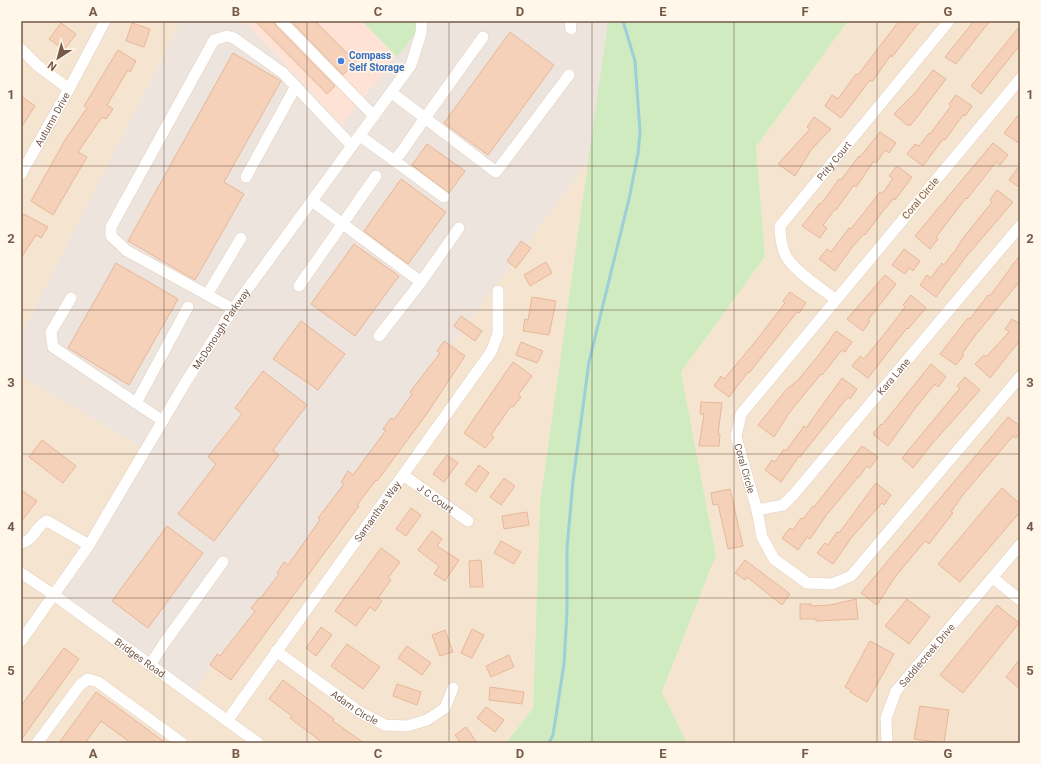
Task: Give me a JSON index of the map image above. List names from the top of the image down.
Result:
{
  "streets": {
    "street": [
      "Autumn Drive",
      "Prity Court",
      "Coral Circle",
      "McDonough Parkway",
      "Kara Lane",
      "J C Court",
      "Samanthas Way",
      "Saddlecreek Drive",
      "Bridges Road",
      "Adam Circle"
    ]
  },
  "crossings": [
    ["Prity Court", "Coral Circle"],
    ["Coral Circle", "Kara Lane"],
    ["McDonough Parkway", "Bridges Road"],
    ["J C Court", "Samanthas Way"],
    ["Samanthas Way", "Bridges Road"],
    ["Samanthas Way", "Adam Circle"]
  ],
  "places": ["Compass Self Storage"],
  "north": "bottom left",
  "grid": {
    "columns": [
      "A",
      "B",
      "C",
      "D",
      "E",
      "F",
      "G"
    ],
    "rows": [
      "1",
      "2",
      "3",
      "4",
      "5"
    ]
  }
}
